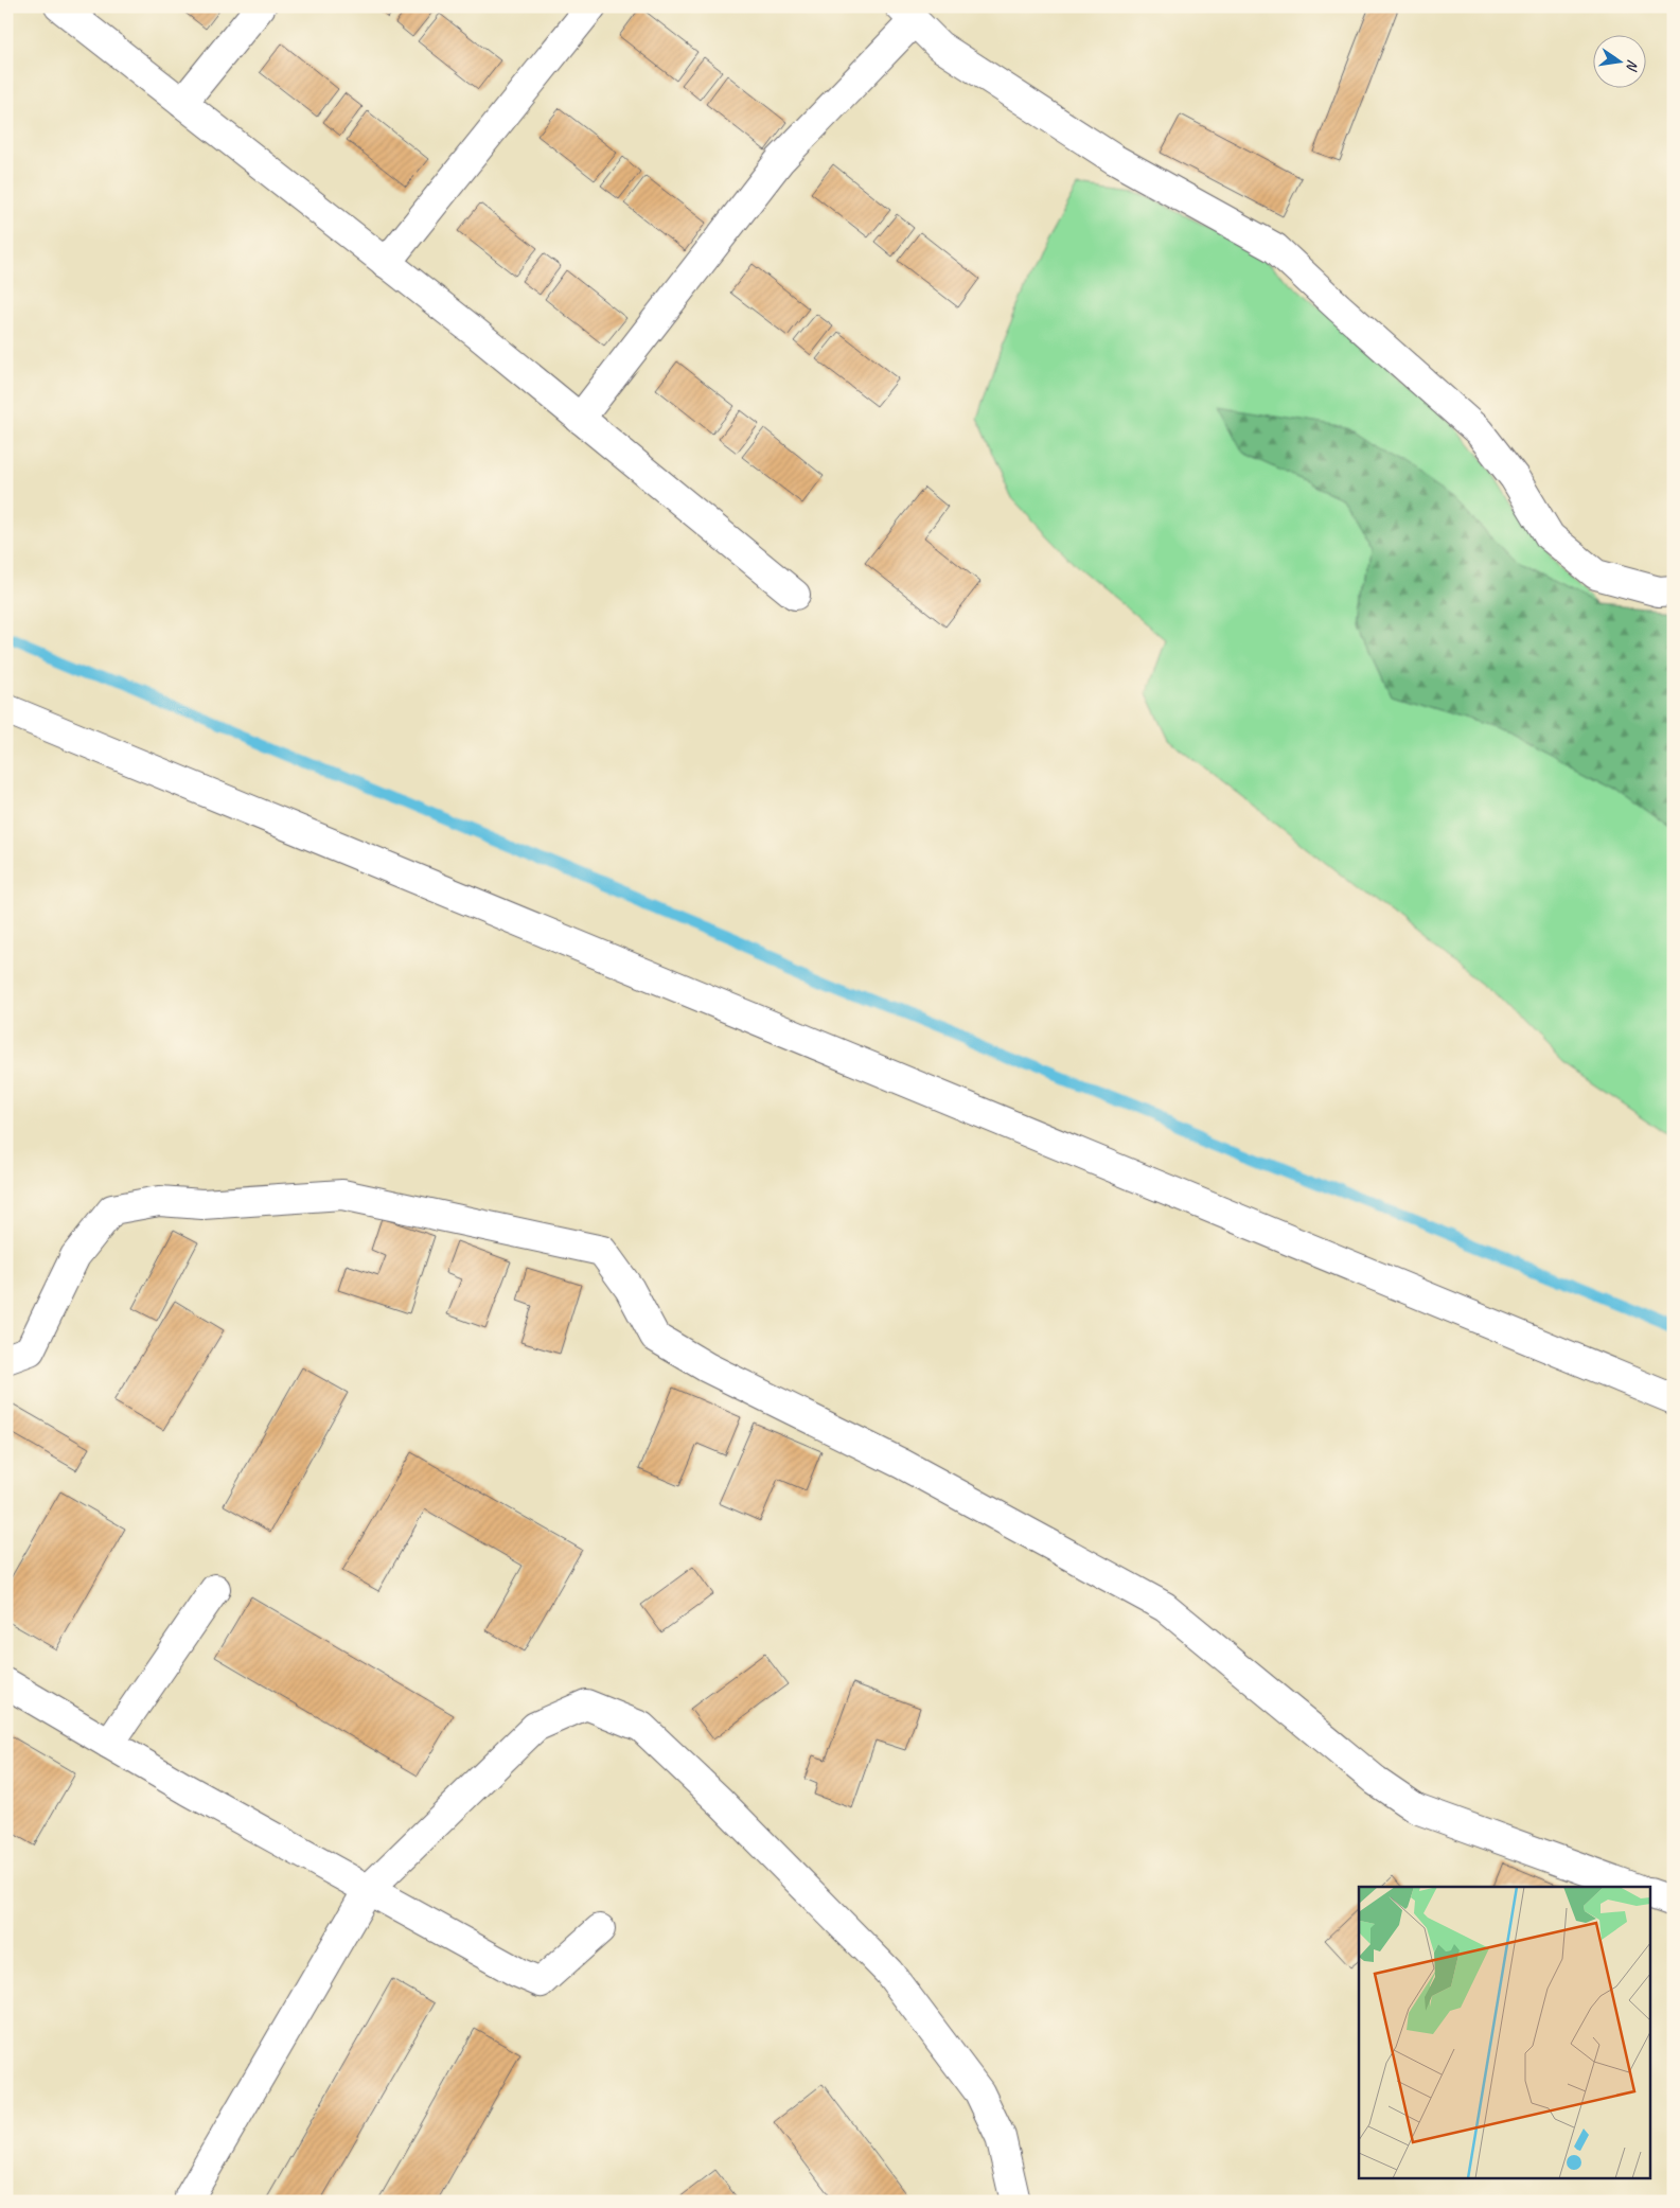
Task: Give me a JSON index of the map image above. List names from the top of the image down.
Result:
{
  "north": "right"
}
